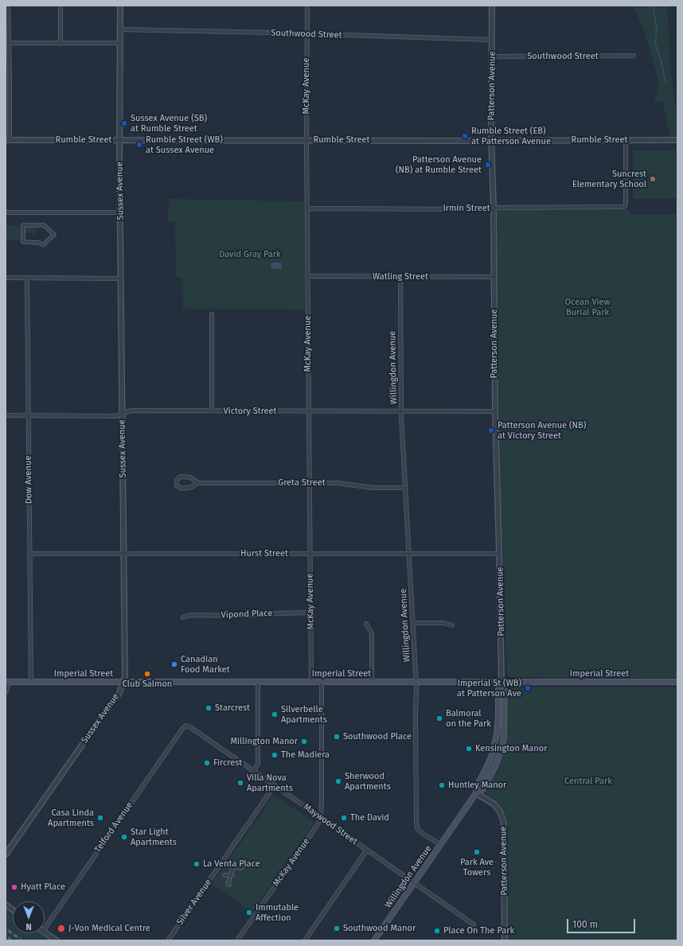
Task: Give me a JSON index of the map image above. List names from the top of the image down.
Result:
{
  "streets": {
    "main road": ["Willingdon Avenue", "Imperial Street"],
    "street": [
      "Southwood Street",
      "McKay Avenue",
      "Patterson Avenue",
      "Rumble Street",
      "Sussex Avenue",
      "Irmin Street",
      "Watling Street",
      "Victory Street",
      "Dow Avenue",
      "Greta Street",
      "Hurst Street",
      "Vipond Place",
      "Maywood Street",
      "Telford Avenue",
      "Silver Avenue"
    ]
  },
  "crossings": [
    ["Southwood Street", "McKay Avenue"],
    ["Southwood Street", "Patterson Avenue"],
    ["Southwood Street", "Sussex Avenue"],
    ["McKay Avenue", "Rumble Street"],
    ["McKay Avenue", "Irmin Street"],
    ["McKay Avenue", "Watling Street"],
    ["McKay Avenue", "Victory Street"],
    ["McKay Avenue", "Greta Street"],
    ["McKay Avenue", "Hurst Street"],
    ["McKay Avenue", "Vipond Place"],
    ["McKay Avenue", "Imperial Street"],
    ["McKay Avenue", "Maywood Street"],
    ["Patterson Avenue", "Rumble Street"],
    ["Patterson Avenue", "Irmin Street"],
    ["Patterson Avenue", "Watling Street"],
    ["Patterson Avenue", "Victory Street"],
    ["Patterson Avenue", "Hurst Street"],
    ["Patterson Avenue", "Imperial Street"],
    ["Rumble Street", "Sussex Avenue"],
    ["Rumble Street", "Irmin Street"],
    ["Sussex Avenue", "Victory Street"],
    ["Sussex Avenue", "Hurst Street"],
    ["Sussex Avenue", "Imperial Street"],
    ["Watling Street", "Willingdon Avenue"],
    ["Willingdon Avenue", "Victory Street"],
    ["Willingdon Avenue", "Greta Street"],
    ["Willingdon Avenue", "Hurst Street"],
    ["Willingdon Avenue", "Imperial Street"],
    ["Willingdon Avenue", "Maywood Street"],
    ["Victory Street", "Dow Avenue"],
    ["Dow Avenue", "Hurst Street"],
    ["Dow Avenue", "Imperial Street"],
    ["Maywood Street", "Telford Avenue"],
    ["Maywood Street", "Silver Avenue"]
  ],
  "parks": ["David Gray Park", "Ocean View Burial Park", "Central Park"],
  "places": [
    "Sussex Avenue (SB) at Rumble Street",
    "Rumble Street (EB) at Patterson Avenue",
    "Rumble Street (WB) at Sussex Avenue",
    "Patterson Avenue (NB) at Rumble Street",
    "Suncrest Elementary School",
    "Patterson Avenue (NB) at Victory Street",
    "Canadian Food Market",
    "Club Salmon",
    "Imperial St (WB) at Patterson Ave",
    "Starcrest",
    "Silverbelle Apartments",
    "Balmoral on the Park",
    "Southwood Place",
    "Millington Manor",
    "Kensington Manor",
    "The Madiera",
    "Fircrest",
    "Sherwood Apartments",
    "Villa Nova Apartments",
    "Huntley Manor",
    "Casa Linda Apartments",
    "The David",
    "Star Light Apartments",
    "Park Ave Towers",
    "La Venta Place",
    "Hyatt Place",
    "Immutable Affection",
    "J-Von Medical Centre",
    "Southwood Manor",
    "Place On The Park"
  ],
  "scale_bar": "100 m",
  "north": "bottom"
}
